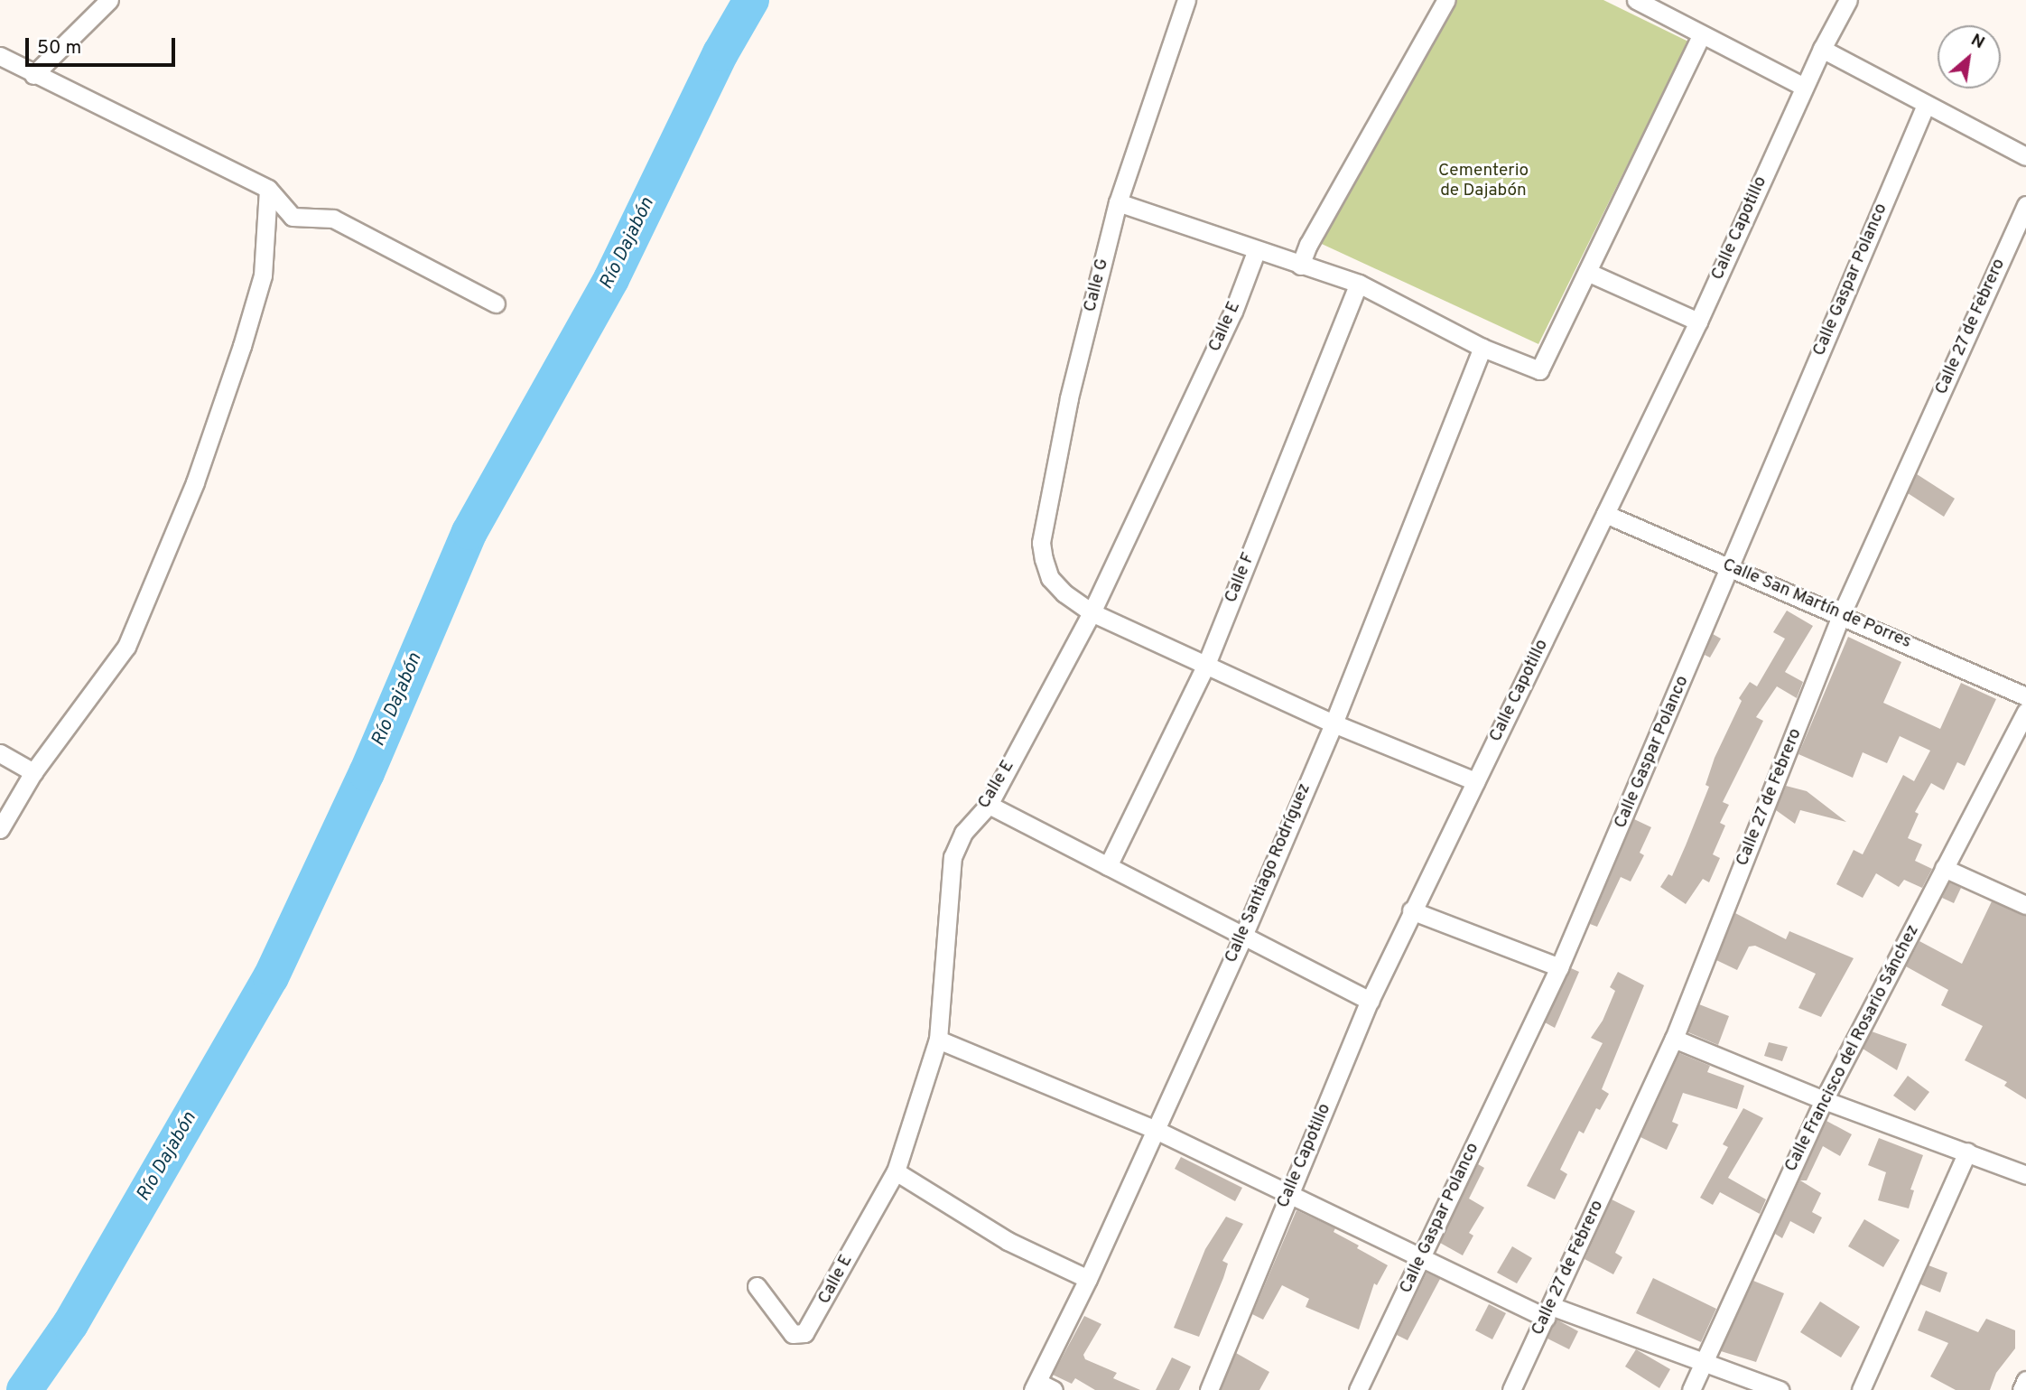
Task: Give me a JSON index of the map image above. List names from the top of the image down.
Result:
{
  "streets": {
    "street": [
      "Calle Capotillo",
      "Calle Gaspar Polanco",
      "Calle G",
      "Calle E",
      "Calle 27 de Febrero",
      "Calle F",
      "Calle San Martín de Porres",
      "Calle Santiago Rodríguez",
      "Calle Francisco del Rosario Sánchez"
    ]
  },
  "crossings": [
    ["Calle Capotillo", "Calle San Martín de Porres"],
    ["Calle Gaspar Polanco", "Calle San Martín de Porres"],
    ["Calle G", "Calle E"],
    ["Calle 27 de Febrero", "Calle San Martín de Porres"]
  ],
  "water": ["Río Dajabón"],
  "parks": ["Cementerio de Dajabón"],
  "scale_bar": "50 m",
  "north": "top right"
}
